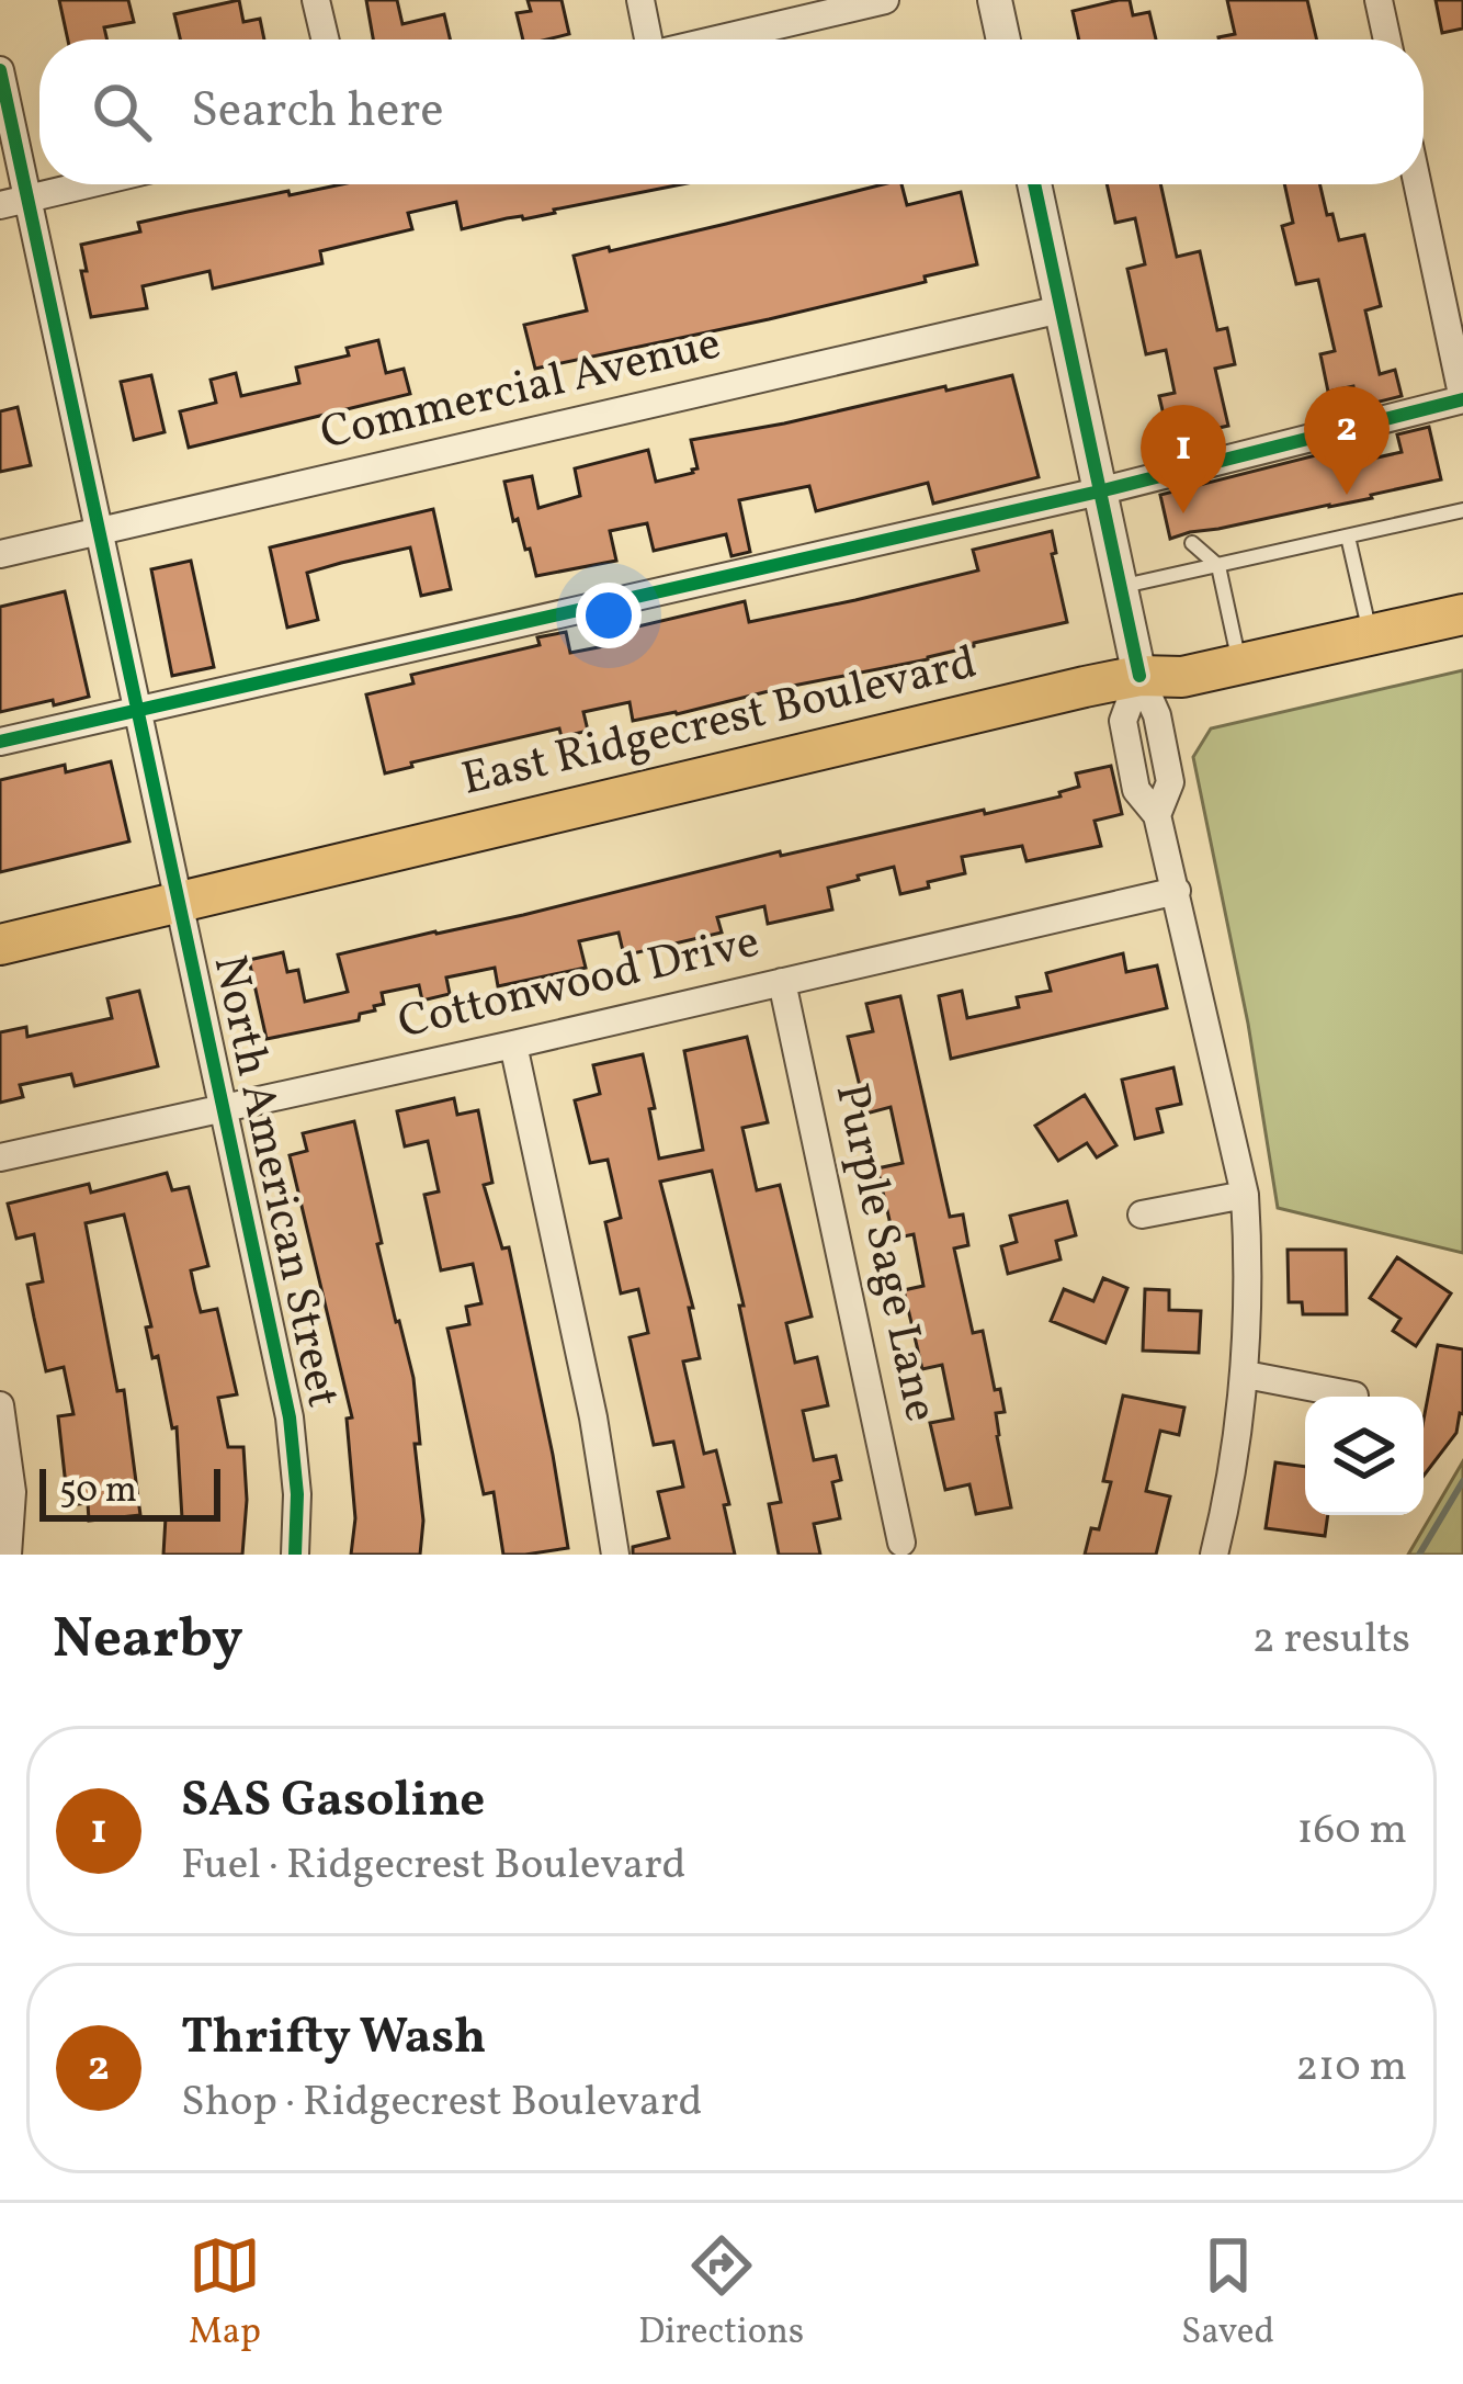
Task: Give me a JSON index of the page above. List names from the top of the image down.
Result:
{
  "streets": {
    "main road": ["East Ridgecrest Boulevard"],
    "street": [
      "Commercial Avenue",
      "Cottonwood Drive",
      "North American Street",
      "Purple Sage Lane"
    ]
  },
  "crossings": [
    ["Commercial Avenue", "North American Street"],
    ["East Ridgecrest Boulevard", "North American Street"],
    ["Cottonwood Drive", "North American Street"],
    ["Cottonwood Drive", "Purple Sage Lane"]
  ],
  "scale_bar": "50 m",
  "page": {
    "search": "Search here",
    "pins": ["2", "1"],
    "scale": "50 m",
    "heading": ["Nearby", "2 results"],
    "list": [
      {
        "mark": "1",
        "name": "SAS Gasoline",
        "note": "Fuel · Ridgecrest Boulevard",
        "value": "160 m"
      },
      {
        "mark": "2",
        "name": "Thrifty Wash",
        "note": "Shop · Ridgecrest Boulevard",
        "value": "210 m"
      }
    ],
    "nav": ["Map", "Directions", "Saved"]
  }
}
